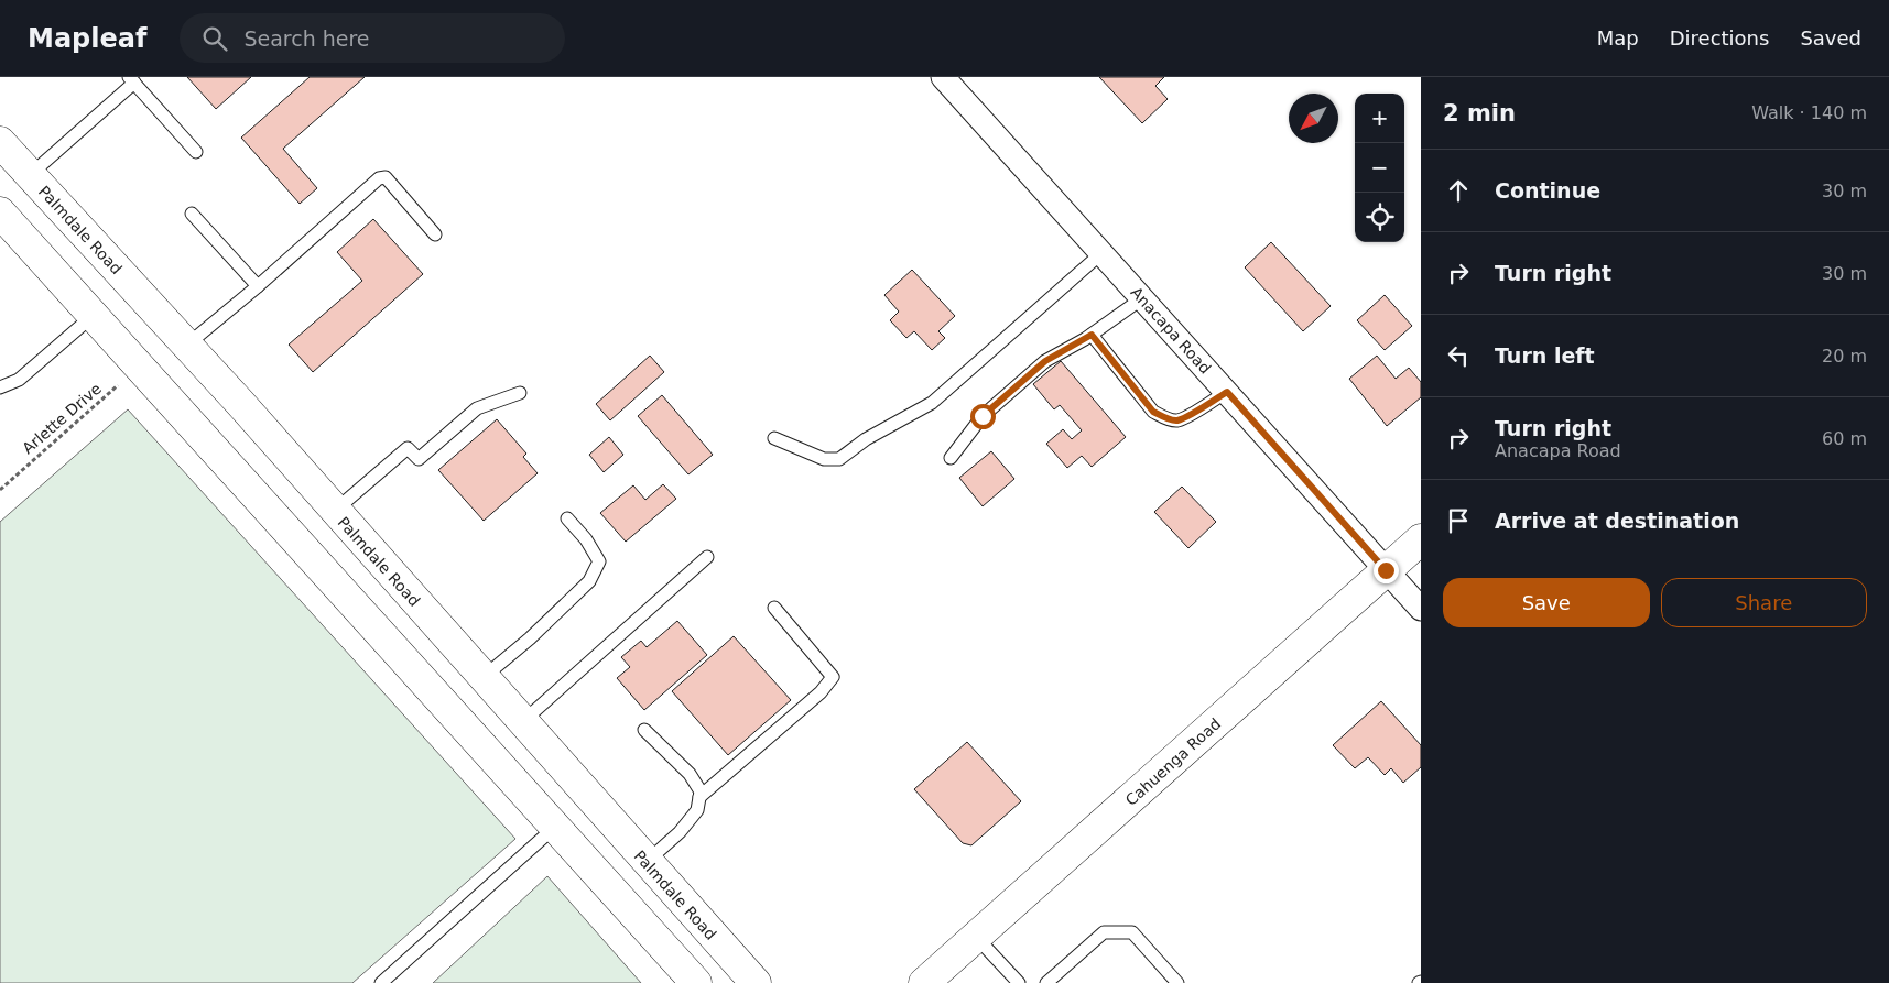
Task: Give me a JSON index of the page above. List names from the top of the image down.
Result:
{
  "streets": {
    "main road": ["Palmdale Road", "Cahuenga Road"],
    "street": ["Anacapa Road"],
    "path": ["Arlette Drive"]
  },
  "crossings": [
    ["Anacapa Road", "Cahuenga Road"]
  ],
  "north": "bottom left",
  "page": {
    "header": "Mapleaf",
    "search": "Search here",
    "nav": ["Map", "Directions", "Saved"],
    "heading": ["2 min", "Walk · 140 m"],
    "map_buttons": ["+", "−"],
    "list": [
      ["Continue", "30 m"],
      ["Turn right", "30 m"],
      ["Turn left", "20 m"],
      ["Turn right", "Anacapa Road", "60 m"],
      "Arrive at destination"
    ],
    "buttons": ["Save", "Share"]
  }
}
